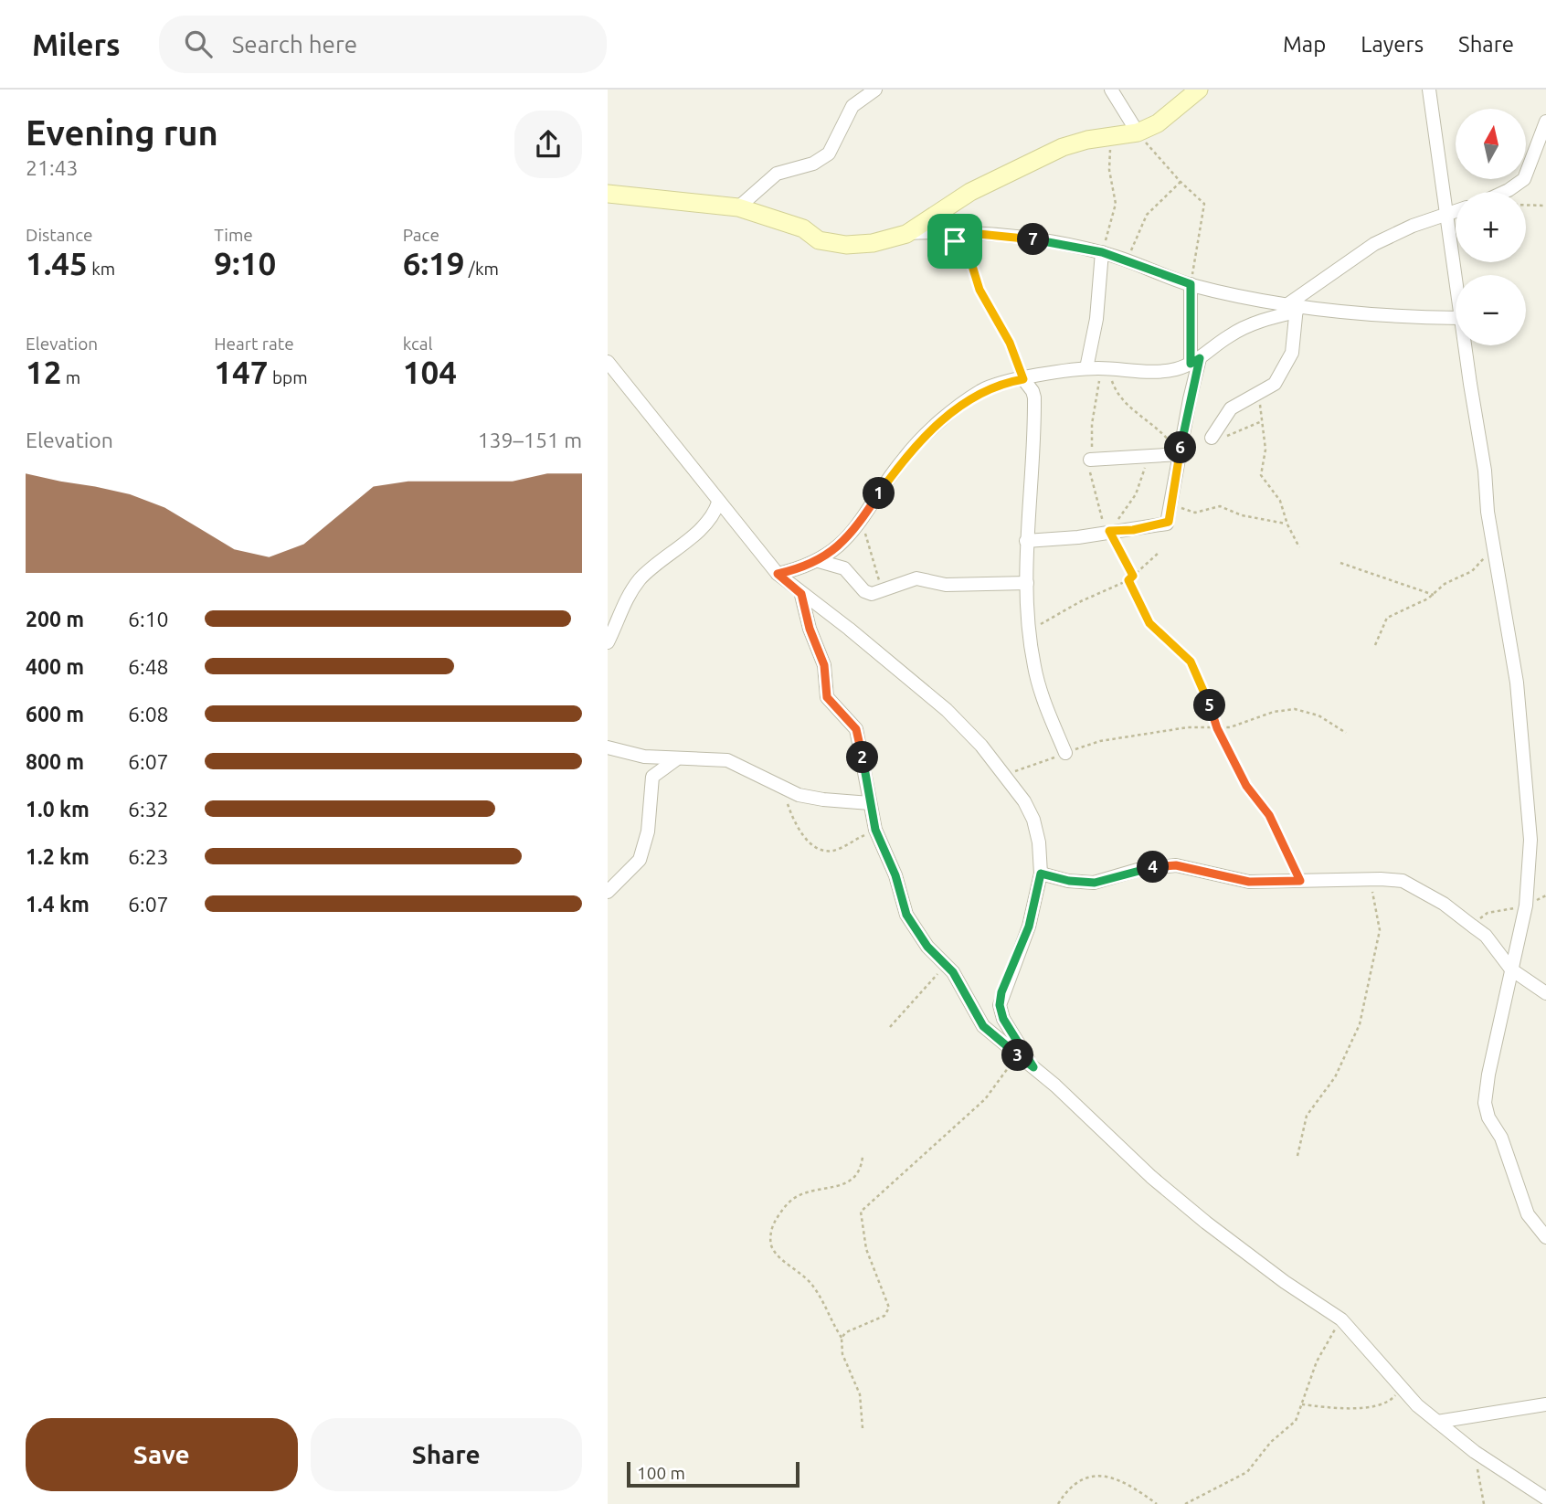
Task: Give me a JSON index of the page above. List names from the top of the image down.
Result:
{
  "scale_bar": "100 m",
  "north": "top",
  "page": {
    "header": "Milers",
    "search": "Search here",
    "nav": ["Map", "Layers", "Share"],
    "heading": ["Evening run", "21:43"],
    "map_buttons": ["+", "−"],
    "stats": [
      ["Distance", "1.45 km"],
      ["Time", "9:10"],
      ["Pace", "6:19 /km"],
      ["Elevation", "12 m"],
      ["Heart rate", "147 bpm"],
      ["kcal", "104"]
    ],
    "pins": [
      "7",
      "6",
      "1",
      "5",
      "2",
      "4",
      "3"
    ],
    "chart": ["Elevation", "139–151 m"],
    "list": [
      {
        "name": "200 m",
        "note": "6:10"
      },
      {
        "name": "400 m",
        "note": "6:48"
      },
      {
        "name": "600 m",
        "note": "6:08"
      },
      {
        "name": "800 m",
        "note": "6:07"
      },
      {
        "name": "1.0 km",
        "note": "6:32"
      },
      {
        "name": "1.2 km",
        "note": "6:23"
      },
      {
        "name": "1.4 km",
        "note": "6:07"
      }
    ],
    "buttons": ["Save", "Share"],
    "scale": "100 m"
  }
}
